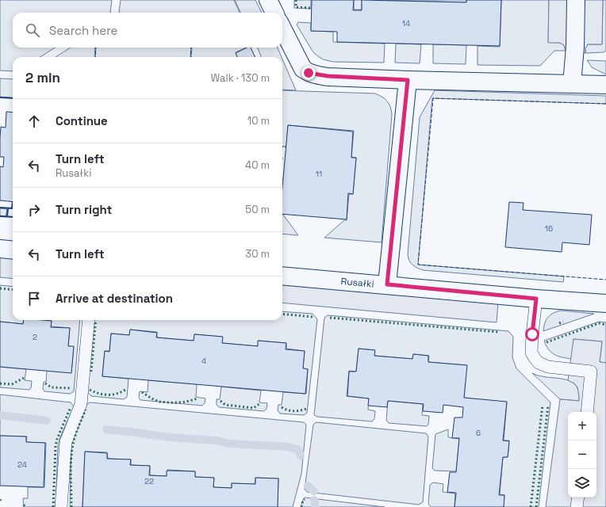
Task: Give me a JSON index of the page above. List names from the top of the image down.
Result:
{
  "streets": {
    "street": ["Rusałki"]
  },
  "house_numbers": [
    "14",
    "11",
    "16",
    "2",
    "4",
    "6",
    "24",
    "22"
  ],
  "page": {
    "search": "Search here",
    "heading": ["2 min", "Walk · 130 m"],
    "list": [
      ["Continue", "10 m"],
      ["Turn left", "Rusałki", "40 m"],
      ["Turn right", "50 m"],
      ["Turn left", "30 m"],
      "Arrive at destination"
    ],
    "map_buttons": ["+", "−"]
  }
}
